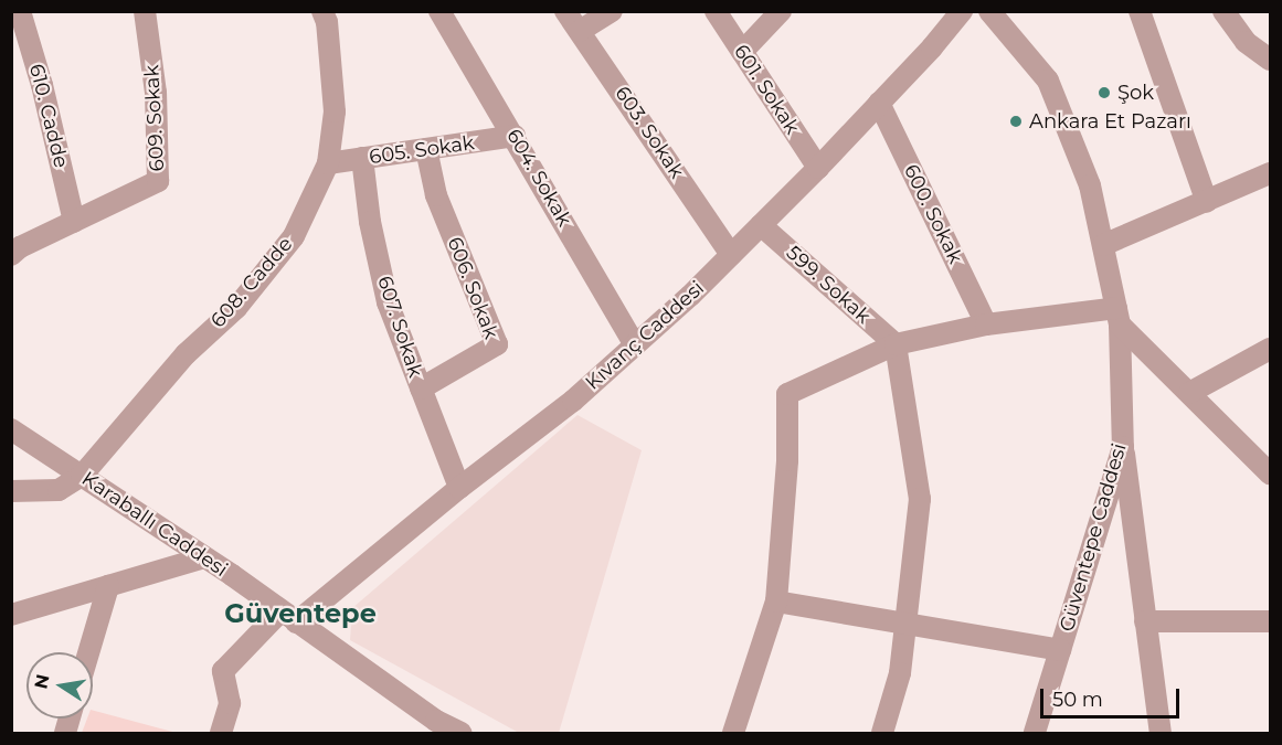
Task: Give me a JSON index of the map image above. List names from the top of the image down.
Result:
{
  "streets": {
    "street": [
      "601. Sokak",
      "610. Cadde",
      "609. Sokak",
      "603. Sokak",
      "605. Sokak",
      "604. Sokak",
      "600. Sokak",
      "608. Cadde",
      "599. Sokak",
      "606. Sokak",
      "607. Sokak",
      "Kıvanç Caddesi",
      "Karaballı Caddesi",
      "Güventepe Caddesi"
    ]
  },
  "crossings": [
    ["601. Sokak", "Kıvanç Caddesi"],
    ["610. Cadde", "609. Sokak"],
    ["603. Sokak", "Kıvanç Caddesi"],
    ["605. Sokak", "604. Sokak"],
    ["605. Sokak", "608. Cadde"],
    ["605. Sokak", "606. Sokak"],
    ["605. Sokak", "607. Sokak"],
    ["604. Sokak", "Kıvanç Caddesi"],
    ["600. Sokak", "Kıvanç Caddesi"],
    ["608. Cadde", "Karaballı Caddesi"],
    ["599. Sokak", "Kıvanç Caddesi"],
    ["606. Sokak", "607. Sokak"],
    ["607. Sokak", "Kıvanç Caddesi"],
    ["Kıvanç Caddesi", "Karaballı Caddesi"]
  ],
  "districts": ["Güventepe"],
  "places": ["Şok", "Ankara Et Pazarı"],
  "scale_bar": "50 m",
  "north": "left"
}
